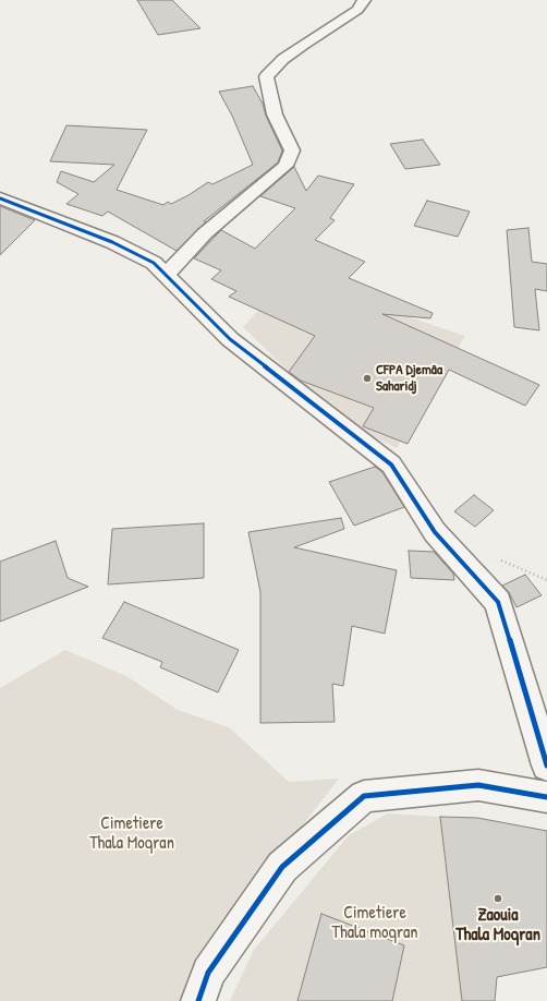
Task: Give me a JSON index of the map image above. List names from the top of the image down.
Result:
{
  "parks": ["Cimetiere Thala Moqran", "Cimetiere Thala moqran"],
  "places": ["CFPA Djemâa Saharidj", "Zaouia Thala Moqran"]
}
